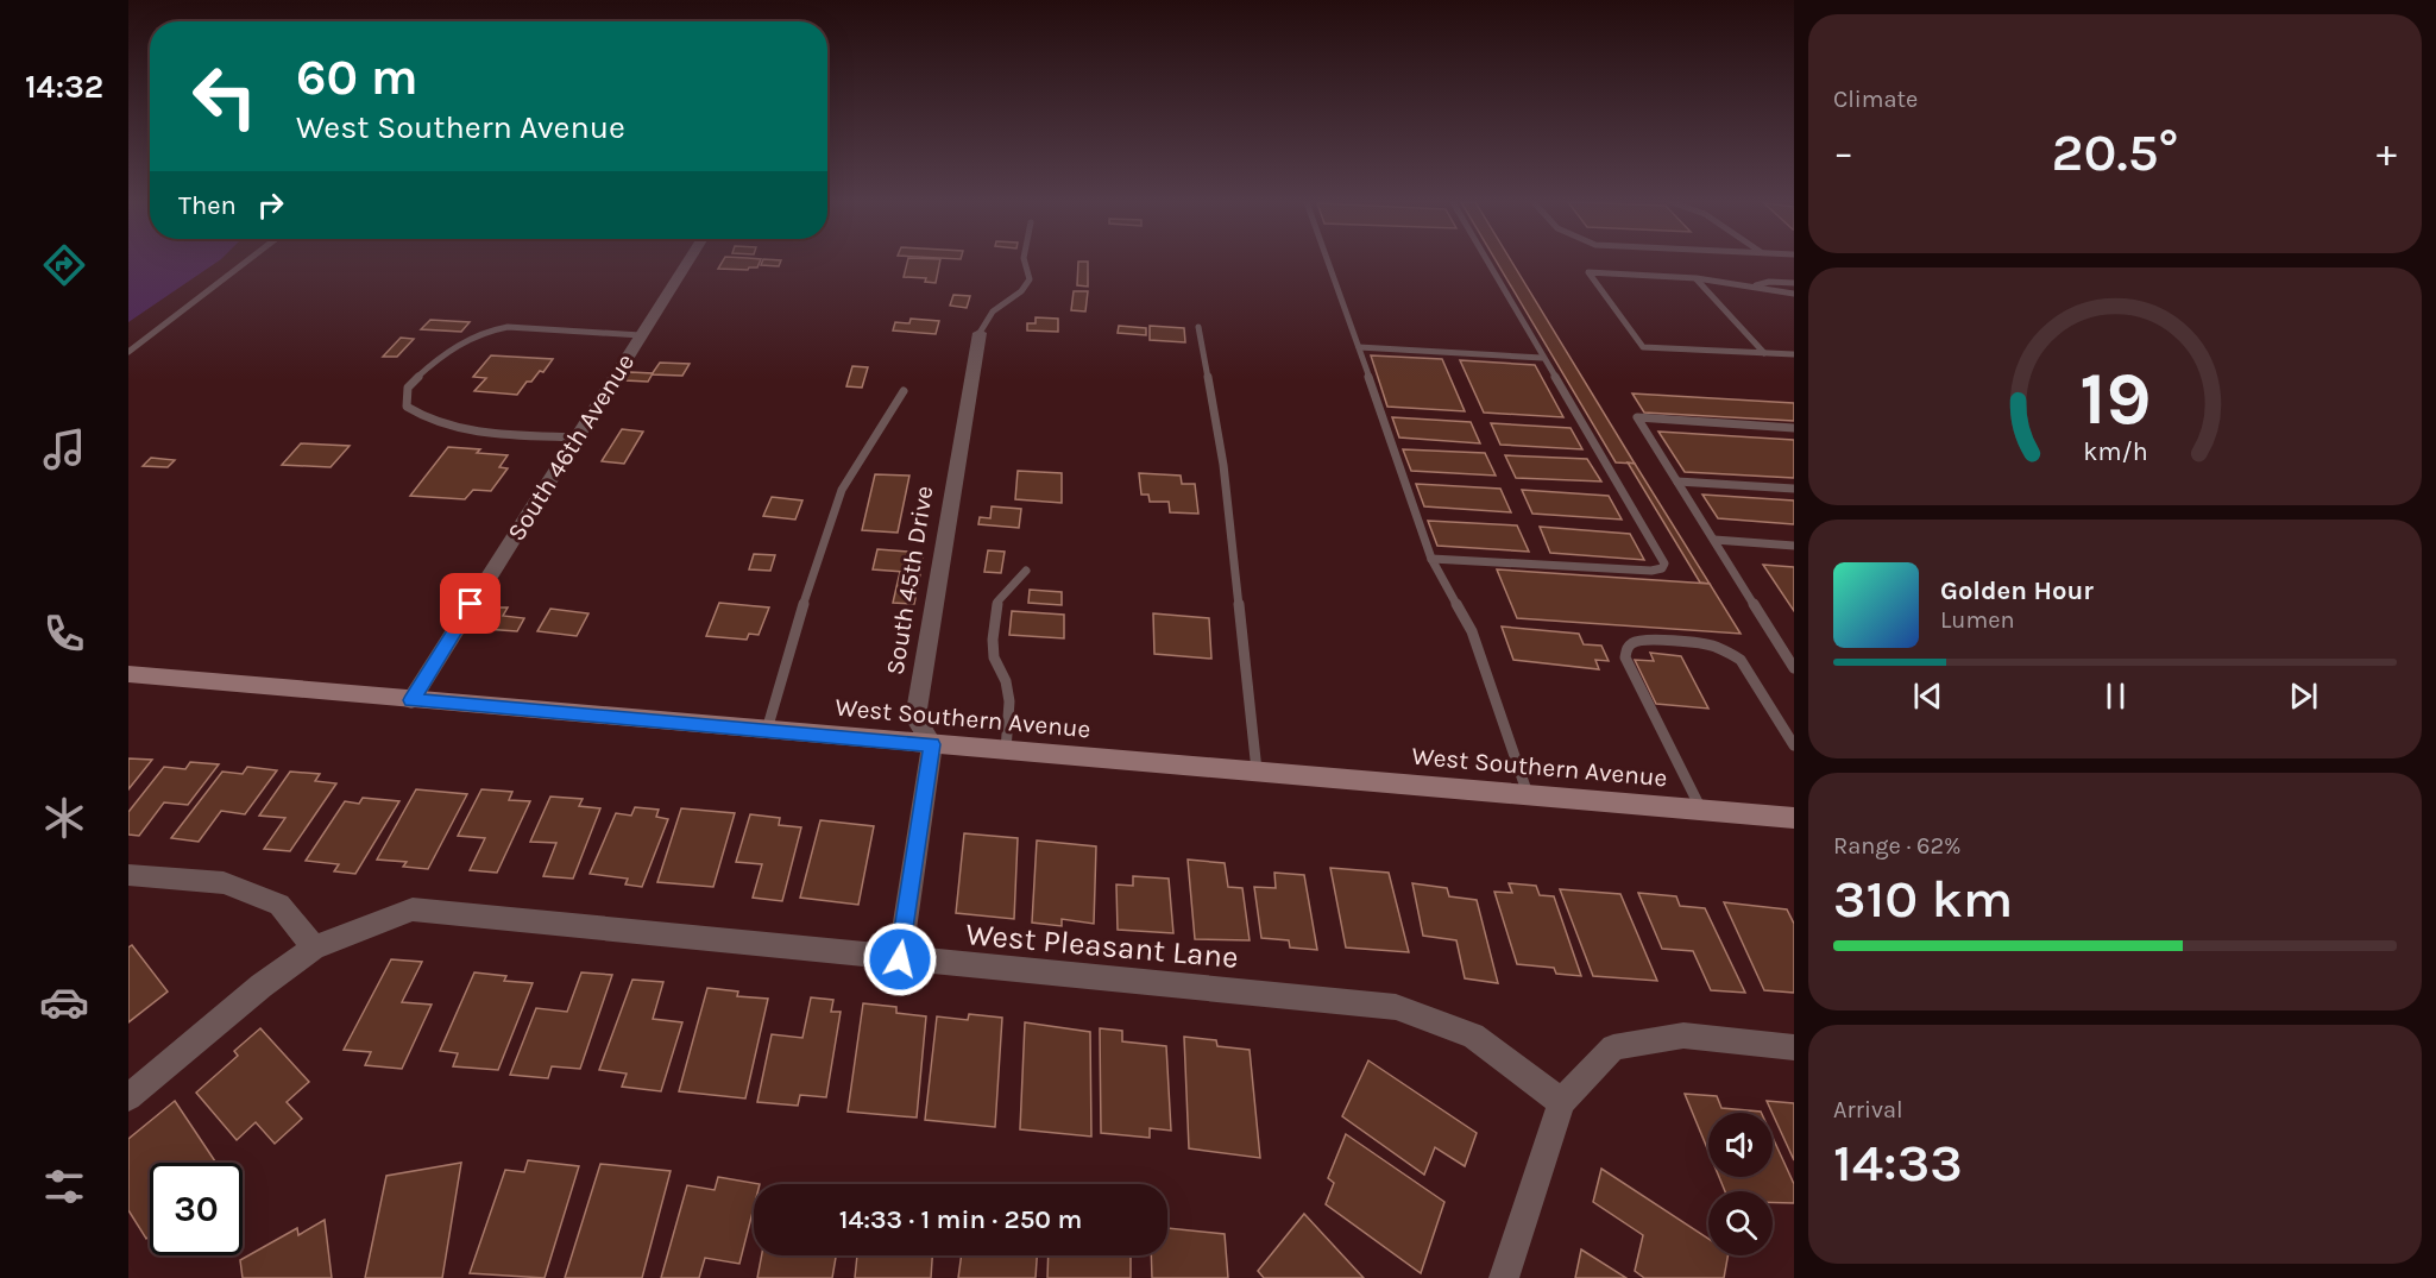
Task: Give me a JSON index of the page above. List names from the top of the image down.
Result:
{
  "streets": {
    "main road": ["West Southern Avenue"],
    "street": ["South 46th Avenue", "South 45th Drive", "West Pleasant Lane"]
  },
  "crossings": [
    ["South 46th Avenue", "West Southern Avenue"],
    ["South 45th Drive", "West Southern Avenue"]
  ],
  "page": {
    "tabs": "14:32",
    "tile": [
      "Climate",
      ["Range · 62%", "310 km"],
      ["Arrival", "14:33"]
    ],
    "turn": ["60 m", "West Southern Avenue"],
    "heat": ["−", "20.5°", "+"],
    "then": "Then",
    "song": ["Golden Hour", "Lumen"],
    "limit": "30",
    "trip": "14:33 · 1 min · 250 m",
    "gauge": ["19", "km/h"]
  }
}
